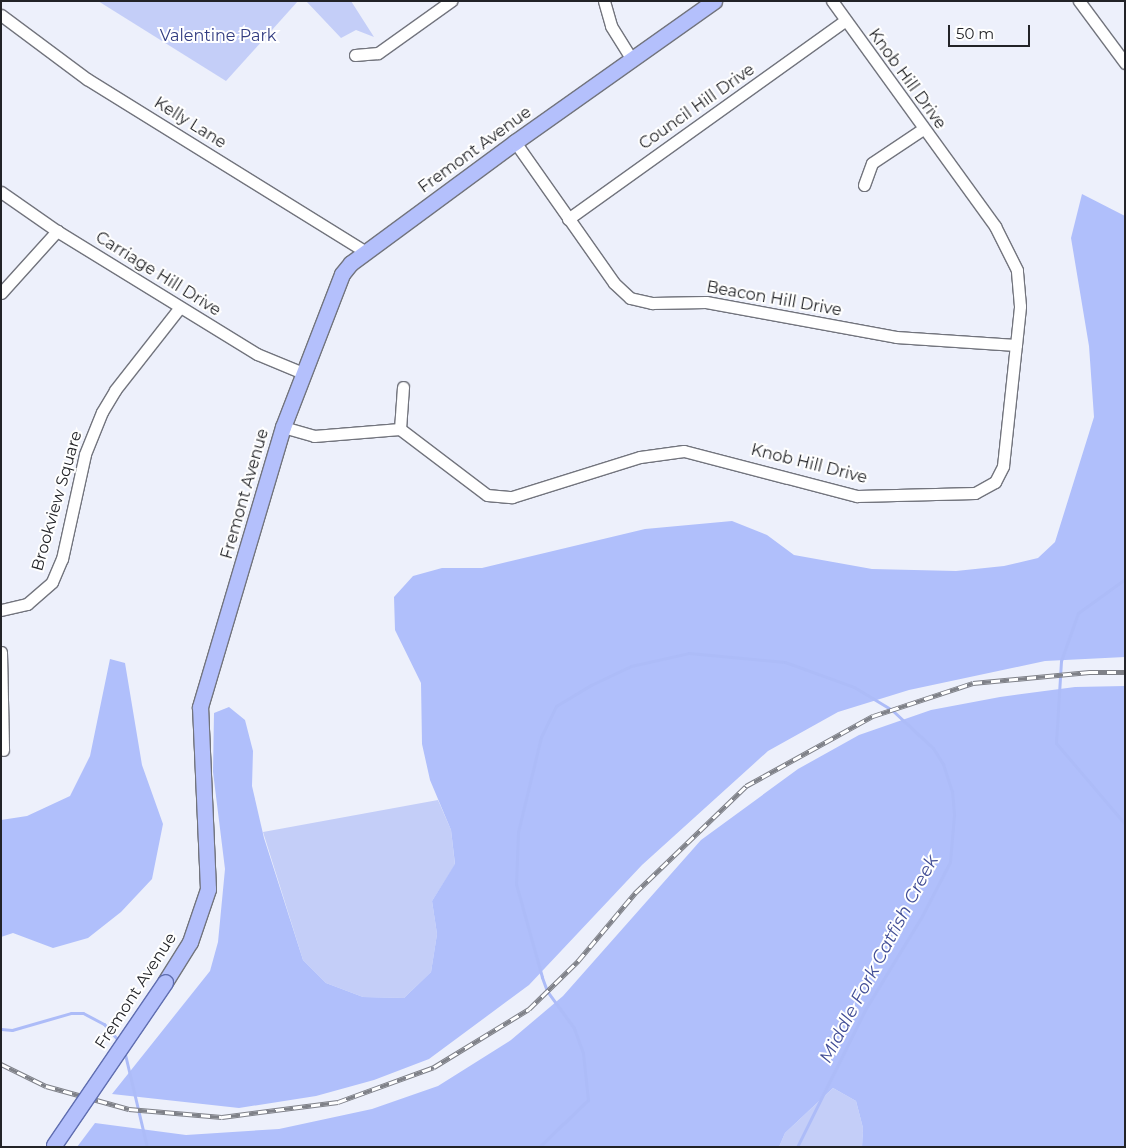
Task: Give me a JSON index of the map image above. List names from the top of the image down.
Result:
{
  "streets": {
    "main road": ["Fremont Avenue"],
    "street": [
      "Knob Hill Drive",
      "Council Hill Drive",
      "Kelly Lane",
      "Carriage Hill Drive",
      "Beacon Hill Drive",
      "Brookview Square"
    ]
  },
  "crossings": [
    ["Knob Hill Drive", "Council Hill Drive"],
    ["Knob Hill Drive", "Beacon Hill Drive"],
    ["Council Hill Drive", "Beacon Hill Drive"],
    ["Kelly Lane", "Fremont Avenue"],
    ["Fremont Avenue", "Carriage Hill Drive"],
    ["Fremont Avenue", "Beacon Hill Drive"],
    ["Carriage Hill Drive", "Brookview Square"]
  ],
  "water": ["Middle Fork Catfish Creek"],
  "parks": ["Valentine Park"],
  "scale_bar": "50 m"
}
